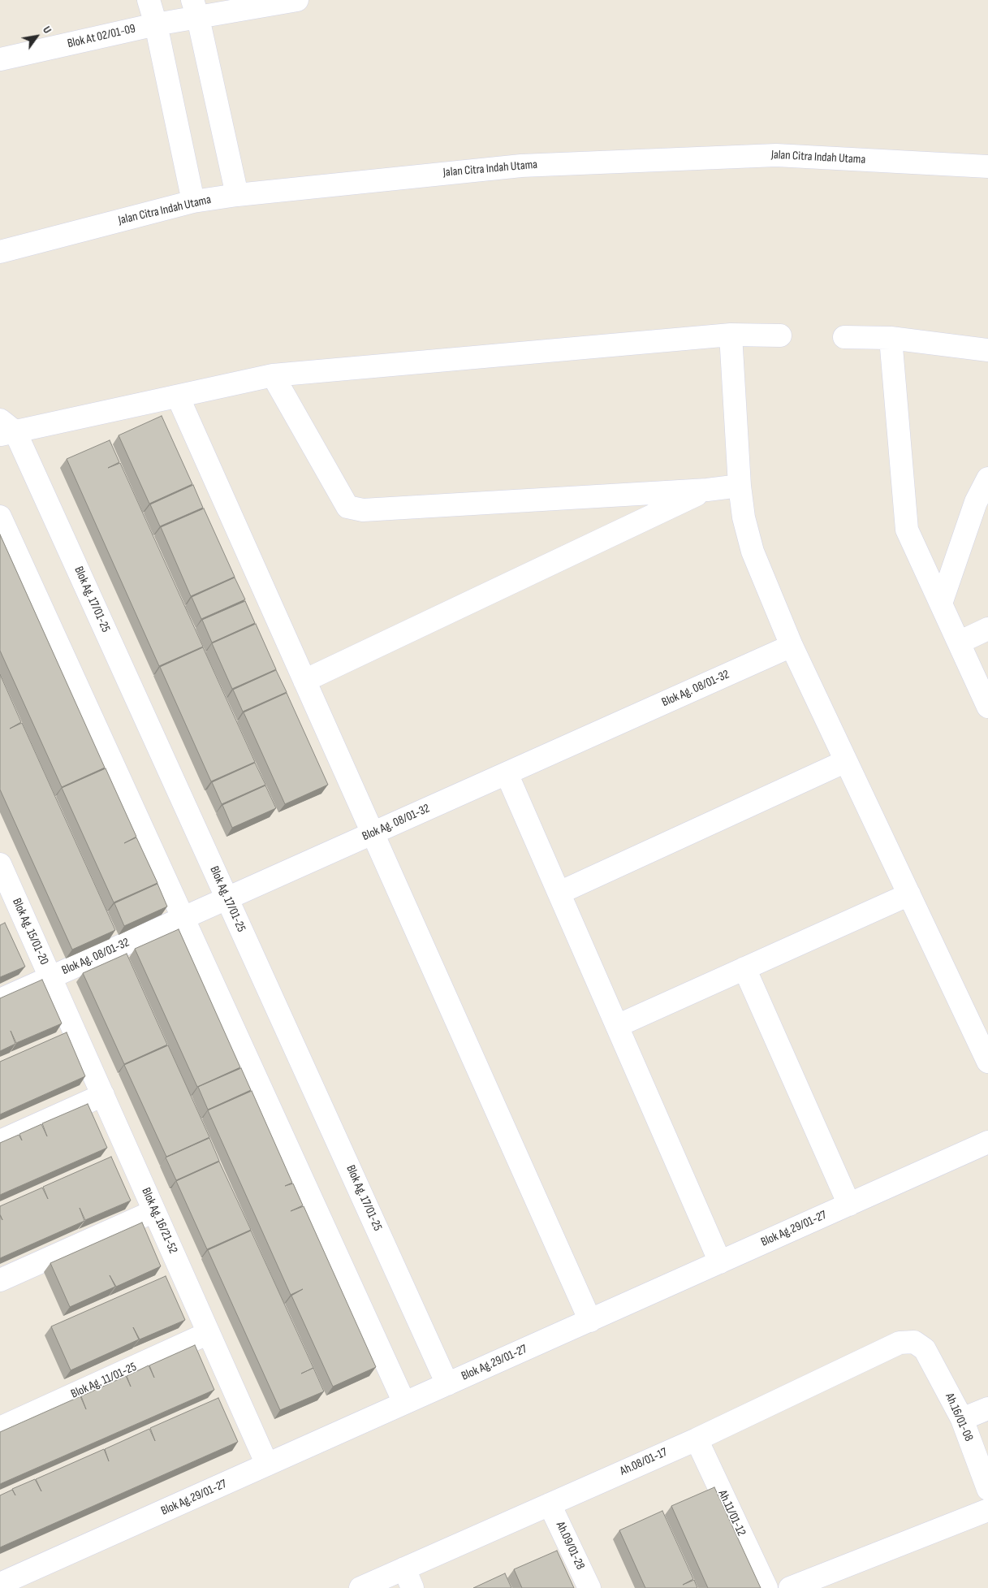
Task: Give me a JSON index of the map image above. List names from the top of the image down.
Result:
{
  "streets": {
    "street": [
      "Blok At 02/01-09",
      "Jalan Citra Indah Utama",
      "Blok Ag. 17/01-25",
      "Blok Ag. 08/01-32",
      "Blok Ag. 15/01-20",
      "Blok Ag. 16/21-52",
      "Blok Ag.29/01-27",
      "Blok Ag. 11/01-25",
      "Ah.16/01-08",
      "Ah.08/01-17",
      "Ah.11/01-12",
      "Ah.09/01-28"
    ]
  },
  "crossings": [
    ["Blok Ag. 17/01-25", "Blok Ag. 08/01-32"],
    ["Blok Ag. 17/01-25", "Blok Ag.29/01-27"],
    ["Blok Ag. 08/01-32", "Blok Ag. 15/01-20"],
    ["Blok Ag. 08/01-32", "Blok Ag. 16/21-52"],
    ["Blok Ag. 15/01-20", "Blok Ag. 16/21-52"],
    ["Blok Ag. 16/21-52", "Blok Ag.29/01-27"],
    ["Blok Ag. 16/21-52", "Blok Ag. 11/01-25"],
    ["Ah.16/01-08", "Ah.08/01-17"],
    ["Ah.08/01-17", "Ah.11/01-12"],
    ["Ah.08/01-17", "Ah.09/01-28"]
  ],
  "north": "top right"
}
